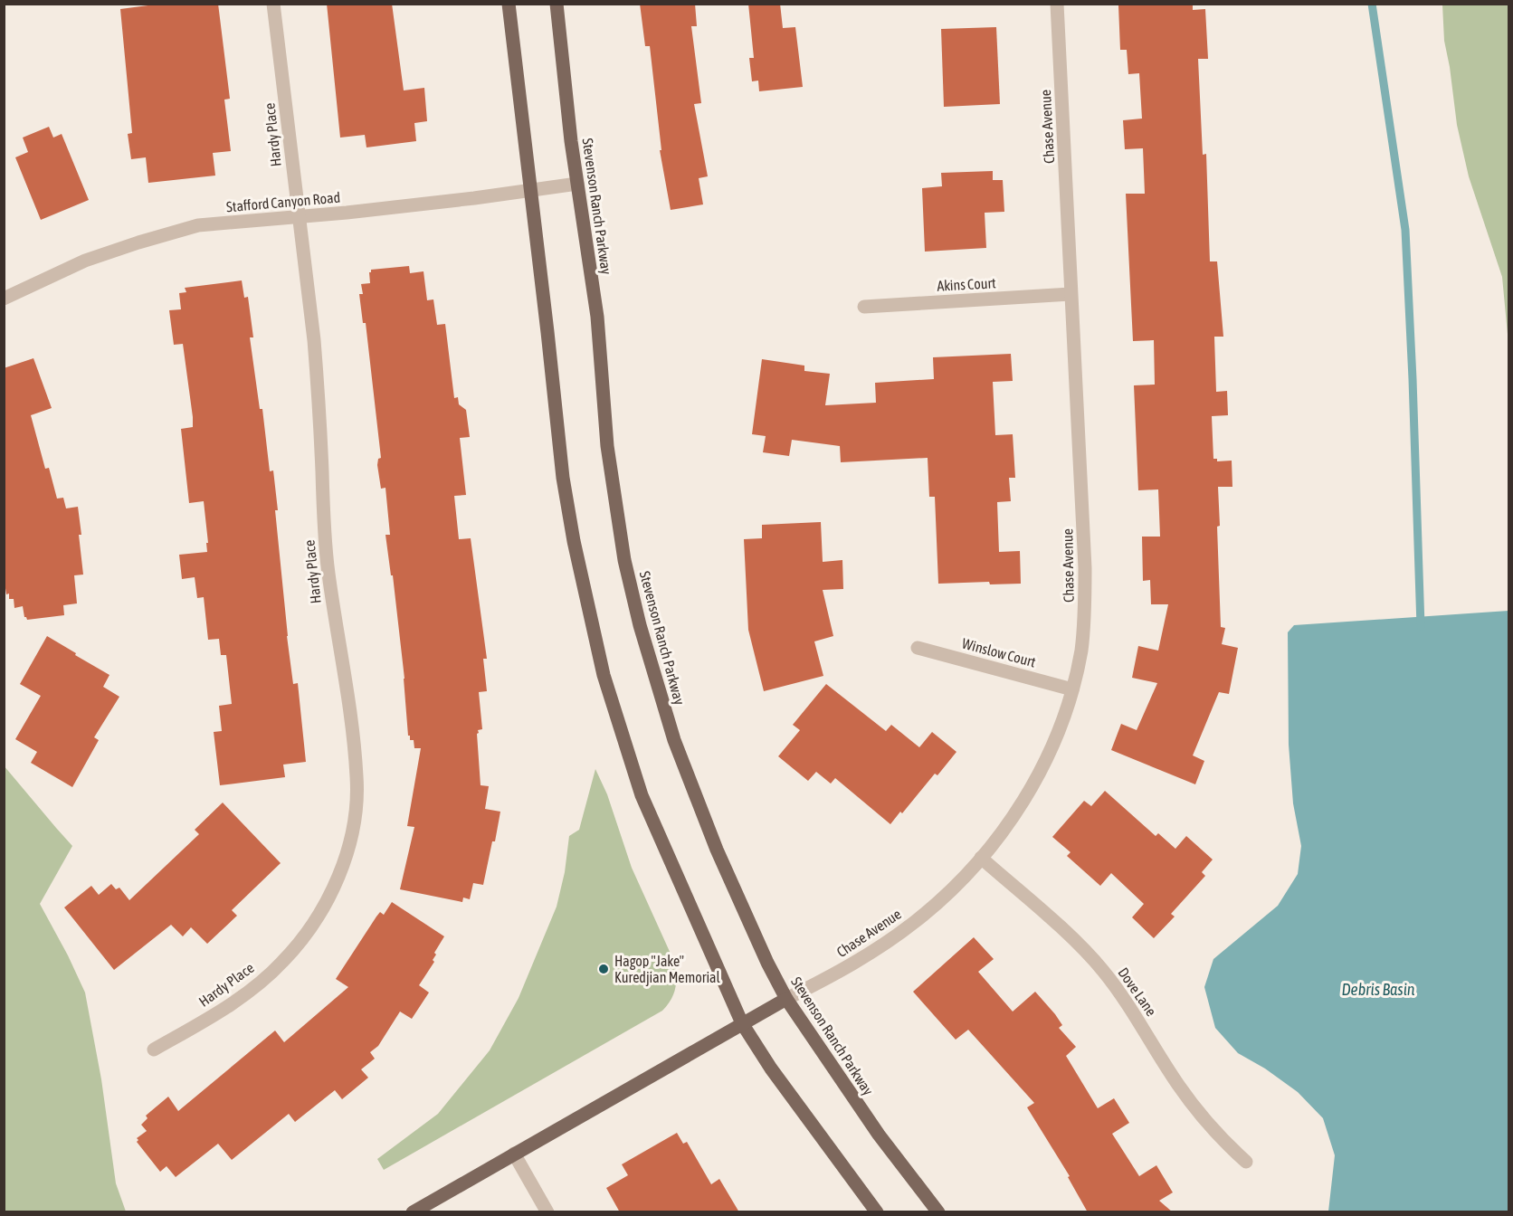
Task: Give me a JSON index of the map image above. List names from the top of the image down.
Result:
{
  "streets": {
    "main road": ["Stevenson Ranch Parkway"],
    "street": [
      "Chase Avenue",
      "Hardy Place",
      "Stafford Canyon Road",
      "Akins Court",
      "Winslow Court",
      "Dove Lane"
    ]
  },
  "crossings": [
    ["Chase Avenue", "Stevenson Ranch Parkway"],
    ["Chase Avenue", "Akins Court"],
    ["Chase Avenue", "Winslow Court"],
    ["Chase Avenue", "Dove Lane"],
    ["Hardy Place", "Stafford Canyon Road"],
    ["Stafford Canyon Road", "Stevenson Ranch Parkway"]
  ],
  "water": ["Debris Basin"],
  "places": ["Hagop \"Jake\" Kuredjian Memorial"]
}
